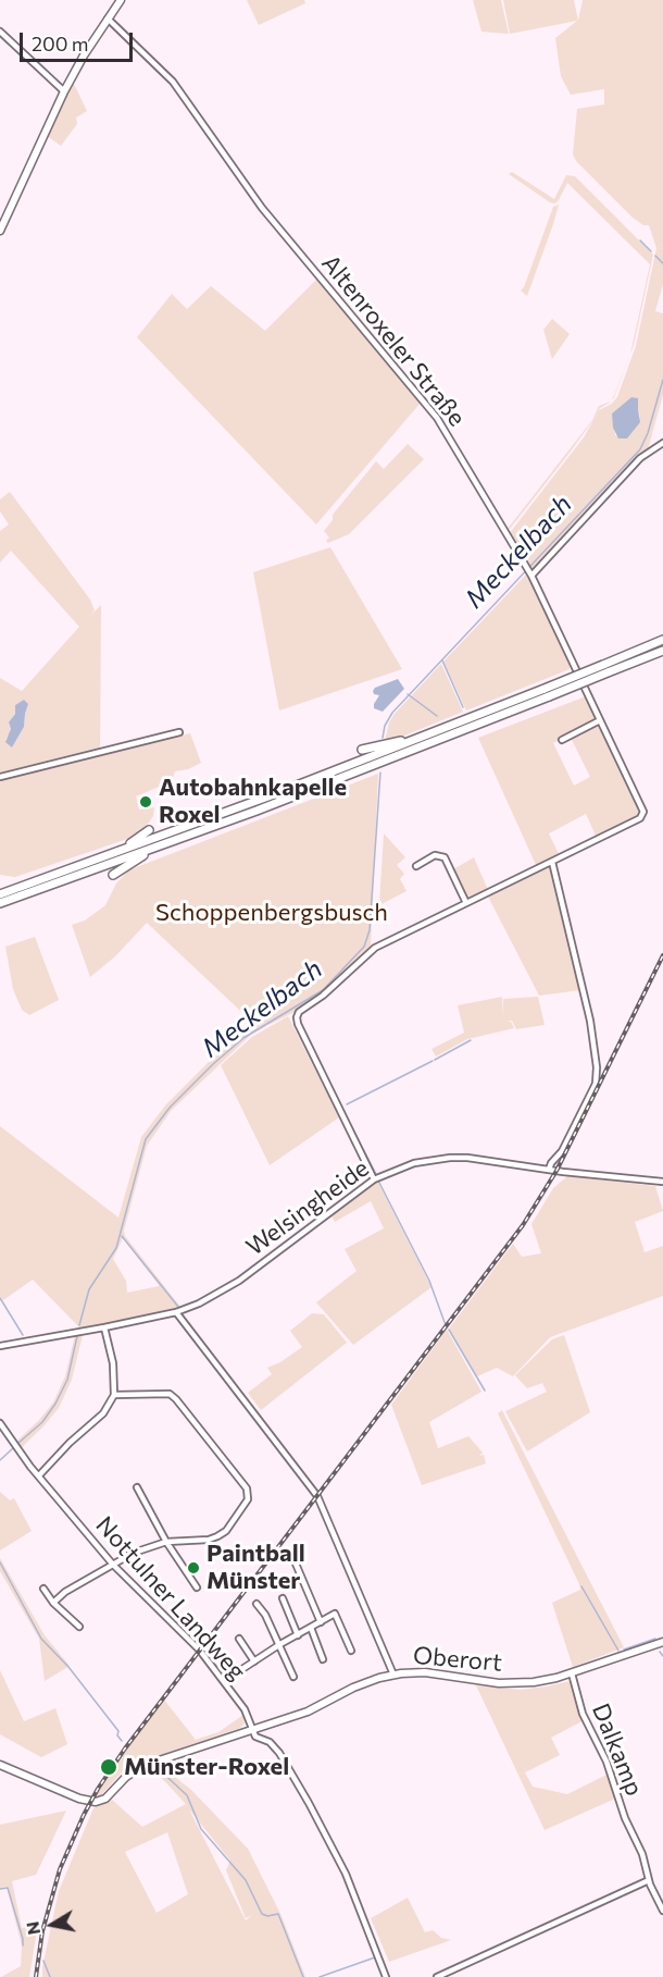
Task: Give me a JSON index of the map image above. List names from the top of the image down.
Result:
{
  "streets": {
    "main road": ["Oberort"],
    "street": [
      "Altenroxeler Straße",
      "Welsingheide",
      "Nottulner Landweg",
      "Dalkamp"
    ]
  },
  "crossings": [
    ["Altenroxeler Straße", "Welsingheide"],
    ["Nottulner Landweg", "Oberort"],
    ["Oberort", "Dalkamp"]
  ],
  "water": ["Meckelbach"],
  "parks": ["Schoppenbergsbusch"],
  "places": ["Autobahnkapelle Roxel", "Paintball Münster", "Münster-Roxel"],
  "scale_bar": "200 m",
  "north": "left"
}
